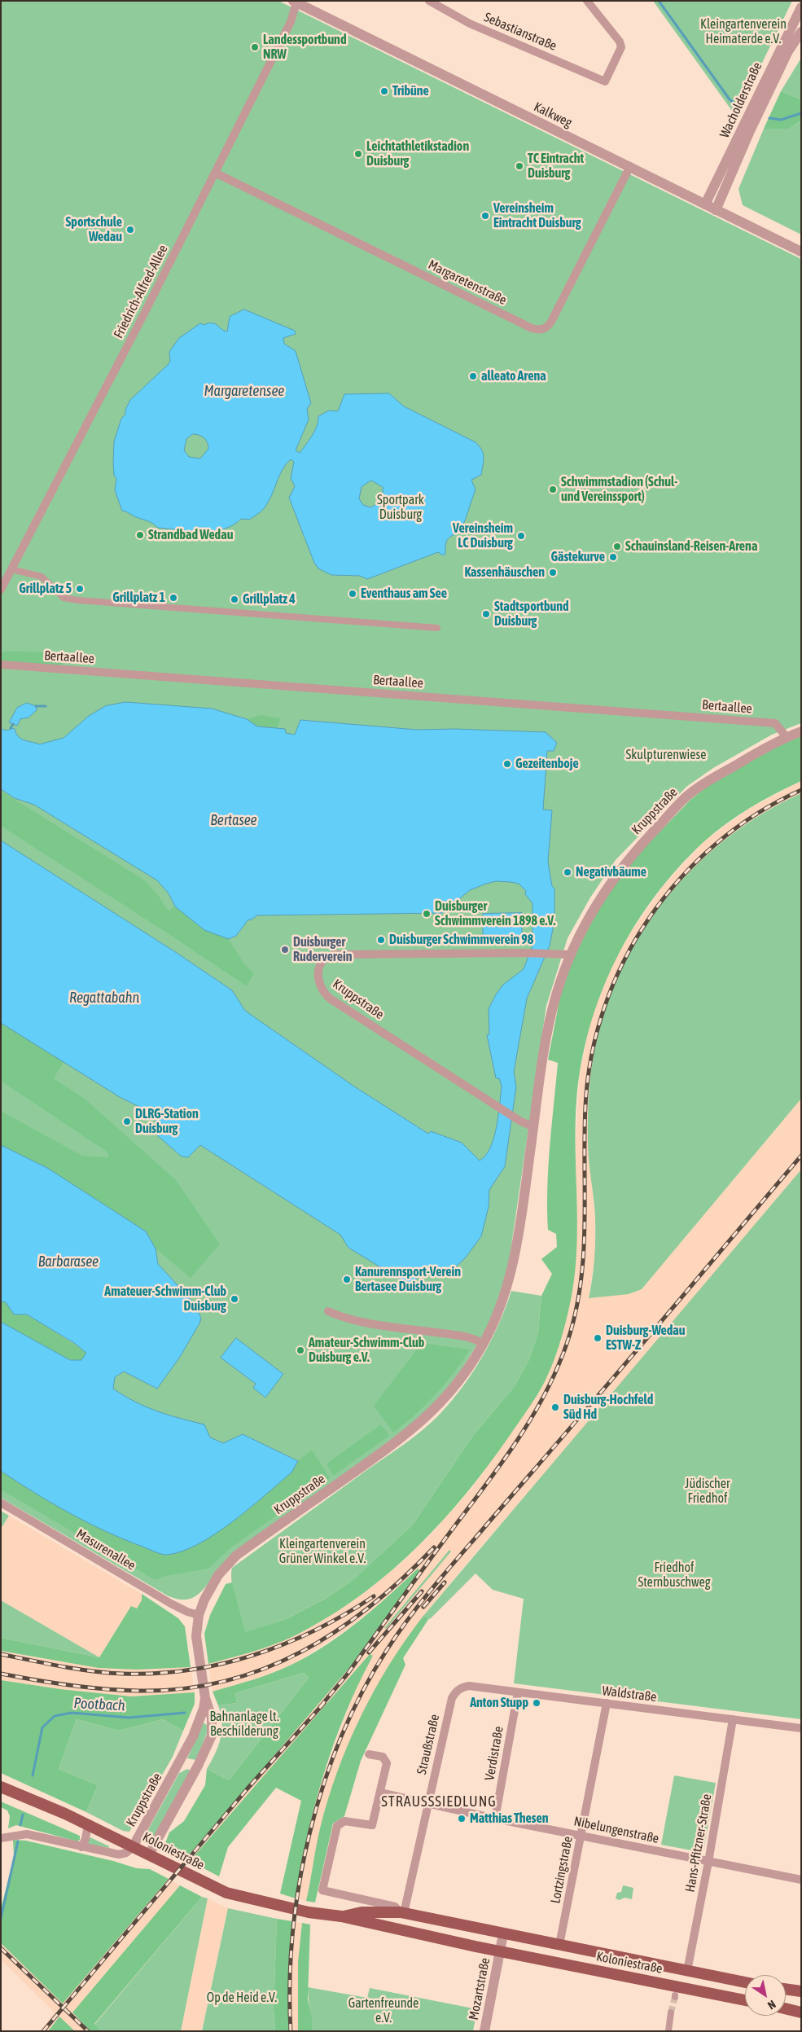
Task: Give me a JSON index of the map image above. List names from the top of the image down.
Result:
{
  "streets": {
    "main road": ["Koloniestraße"],
    "street": [
      "Sebastianstraße",
      "Wacholderstraße",
      "Kalkweg",
      "Margaretenstraße",
      "Friedrich-Alfred-Allee",
      "Bertaallee",
      "Kruppstraße",
      "Masurenallee",
      "Waldstraße",
      "Straußstraße",
      "Verdistraße",
      "Nibelungenstraße",
      "Hans-Pfitzner-Straße",
      "Lortzingstraße",
      "Mozartstraße"
    ]
  },
  "crossings": [
    ["Wacholderstraße", "Kalkweg"],
    ["Kalkweg", "Margaretenstraße"],
    ["Kalkweg", "Friedrich-Alfred-Allee"],
    ["Margaretenstraße", "Friedrich-Alfred-Allee"],
    ["Bertaallee", "Kruppstraße"],
    ["Kruppstraße", "Masurenallee"],
    ["Kruppstraße", "Koloniestraße"],
    ["Waldstraße", "Straußstraße"],
    ["Waldstraße", "Verdistraße"],
    ["Waldstraße", "Hans-Pfitzner-Straße"],
    ["Waldstraße", "Lortzingstraße"],
    ["Straußstraße", "Nibelungenstraße"],
    ["Straußstraße", "Koloniestraße"],
    ["Verdistraße", "Nibelungenstraße"],
    ["Nibelungenstraße", "Hans-Pfitzner-Straße"],
    ["Nibelungenstraße", "Lortzingstraße"],
    ["Hans-Pfitzner-Straße", "Koloniestraße"],
    ["Koloniestraße", "Lortzingstraße"],
    ["Koloniestraße", "Mozartstraße"]
  ],
  "districts": ["STRAUSSSIEDLUNG"],
  "water": [
    "Margaretensee",
    "Bertasee",
    "Regattabahn",
    "Barbarasee",
    "Pootbach"
  ],
  "parks": [
    "Kleingartenverein Heimaterde e.V.",
    "Sportpark Duisburg",
    "Skulpturenwiese",
    "Jüdischer Friedhof",
    "Kleingartenverein Grüner Winkel e.V.",
    "Friedhof Sternbuschweg",
    "Bahnanlage lt. Beschilderung",
    "Op de Heid e.V.",
    "Gartenfreunde e.V."
  ],
  "places": [
    "Landessportbund NRW",
    "Tribüne",
    "Leichtathletikstadion Duisburg",
    "TC Eintracht Duisburg",
    "Vereinsheim Eintracht Duisburg",
    "Sportschule Wedau",
    "alleato Arena",
    "Schwimmstadion (Schul- und Vereinssport)",
    "Strandbad Wedau",
    "Vereinsheim LC Duisburg",
    "Schauinsland-Reisen-Arena",
    "Gästekurve",
    "Kassenhäuschen",
    "Grillplatz 5",
    "Eventhaus am See",
    "Grillplatz 1",
    "Grillplatz 4",
    "Stadtsportbund Duisburg",
    "Gezeitenboje",
    "Negativbäume",
    "Duisburger Schwimmverein 1898 e.V.",
    "Duisburger Schwimmverein 98",
    "Duisburger Ruderverein",
    "DLRG-Station Duisburg",
    "Kanurennsport-Verein Bertasee Duisburg",
    "Amateuer-Schwimm-Club Duisburg",
    "Duisburg-Wedau ESTW-Z",
    "Amateur-Schwimm-Club Duisburg e.V.",
    "Duisburg-Hochfeld Süd Hd",
    "Anton Stupp",
    "Matthias Thesen"
  ],
  "north": "bottom right"
}
